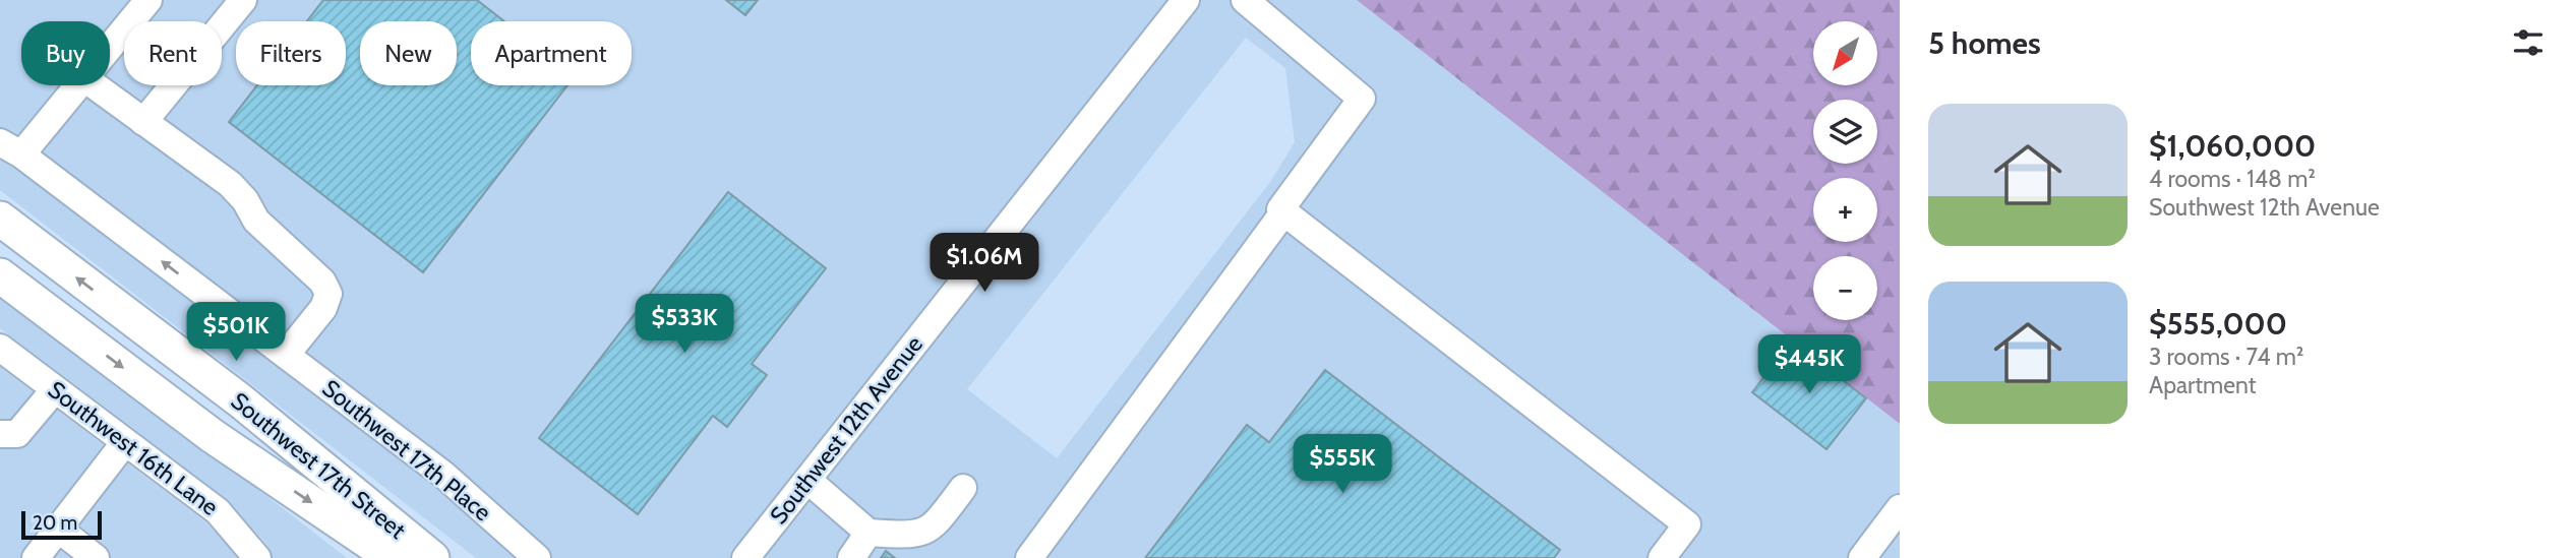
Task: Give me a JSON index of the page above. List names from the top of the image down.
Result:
{
  "streets": {
    "main road": ["Southwest 17th Street"],
    "street": ["Southwest 12th Avenue", "Southwest 16th Lane", "Southwest 17th Place"]
  },
  "one_way": ["Southwest 17th Place"],
  "scale_bar": "20 m",
  "north": "bottom left",
  "page": {
    "heading": "5 homes",
    "map_buttons": ["+", "−"],
    "chip": [
      "Buy",
      "Rent",
      "Filters",
      "New",
      "Apartment"
    ],
    "list": [
      {
        "name": "$1,060,000",
        "note": "4 rooms · 148 m² · Southwest 12th Avenue"
      },
      {
        "name": "$555,000",
        "note": "3 rooms · 74 m² · Apartment"
      }
    ],
    "price": [
      "$1.06M",
      "$533K",
      "$501K",
      "$445K",
      "$555K"
    ],
    "scale": "20 m"
  }
}
